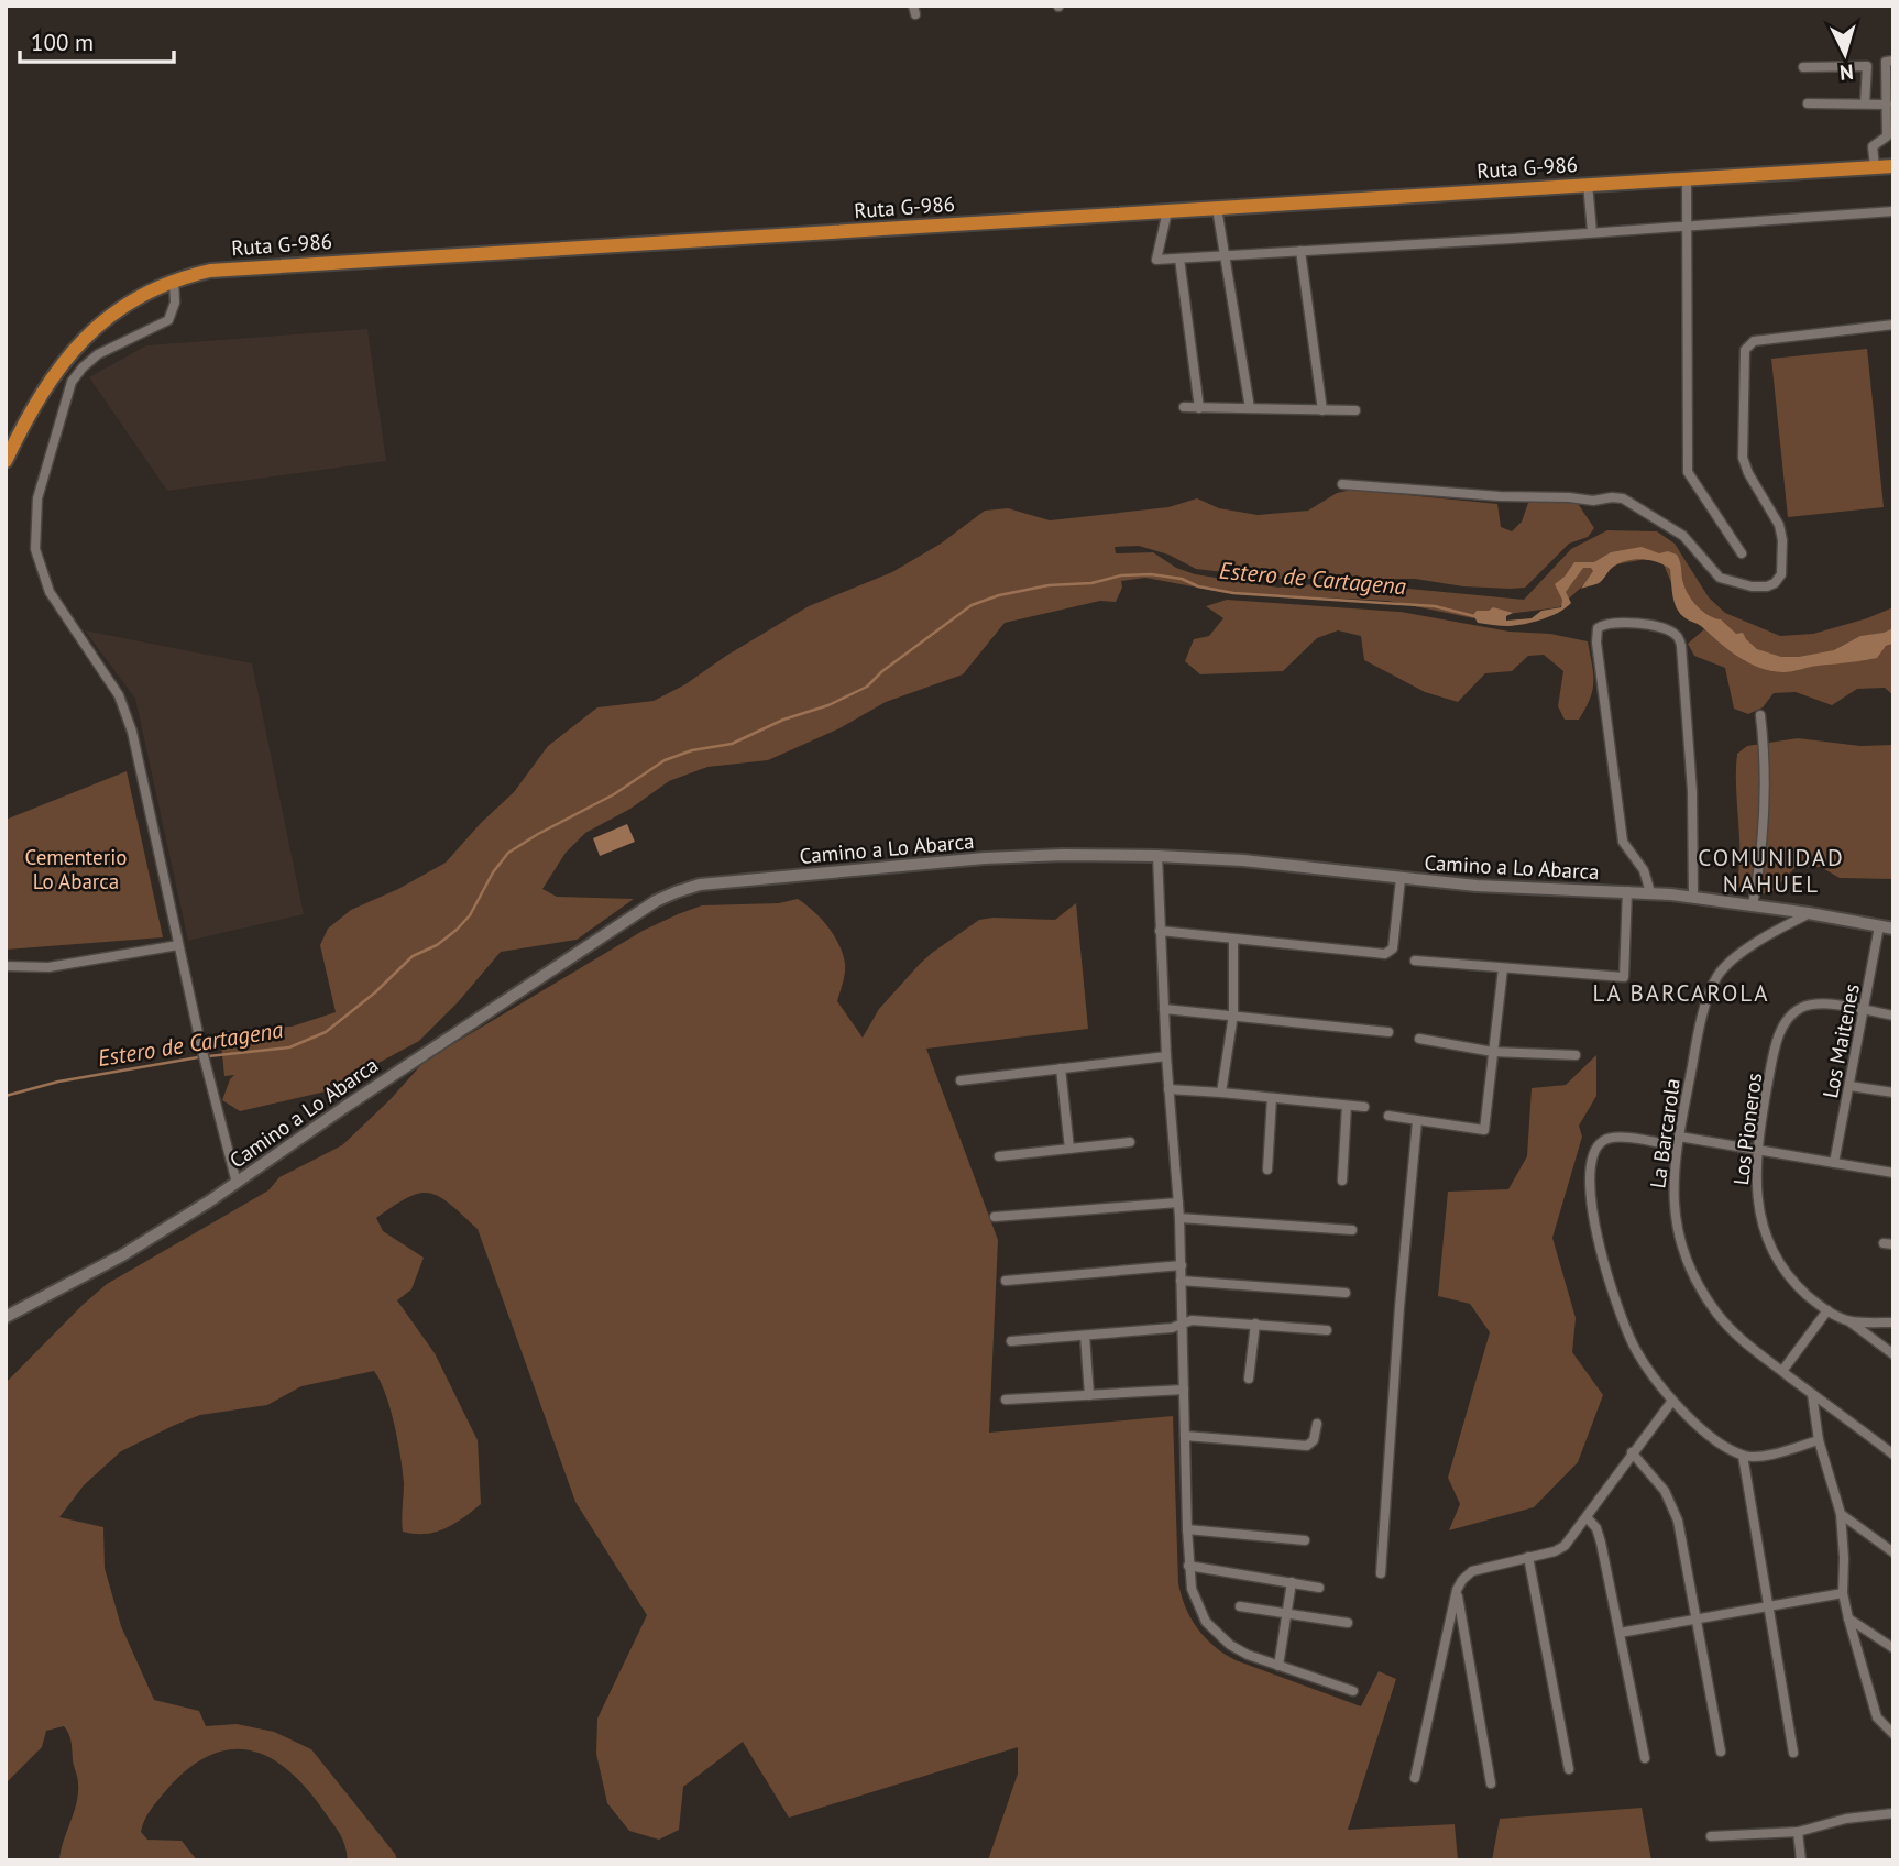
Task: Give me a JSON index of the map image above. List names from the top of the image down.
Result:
{
  "streets": {
    "main road": ["Ruta G-986", "Camino a Lo Abarca"],
    "street": ["Los Maitenes", "Los Pioneros", "La Barcarola"]
  },
  "crossings": [
    ["Camino a Lo Abarca", "Los Maitenes"],
    ["Camino a Lo Abarca", "La Barcarola"],
    ["Los Maitenes", "Los Pioneros"]
  ],
  "districts": ["COMUNIDAD NAHUEL", "LA BARCAROLA"],
  "water": ["Estero de Cartagena"],
  "parks": ["Cementerio Lo Abarca"],
  "scale_bar": "100 m",
  "north": "bottom"
}
